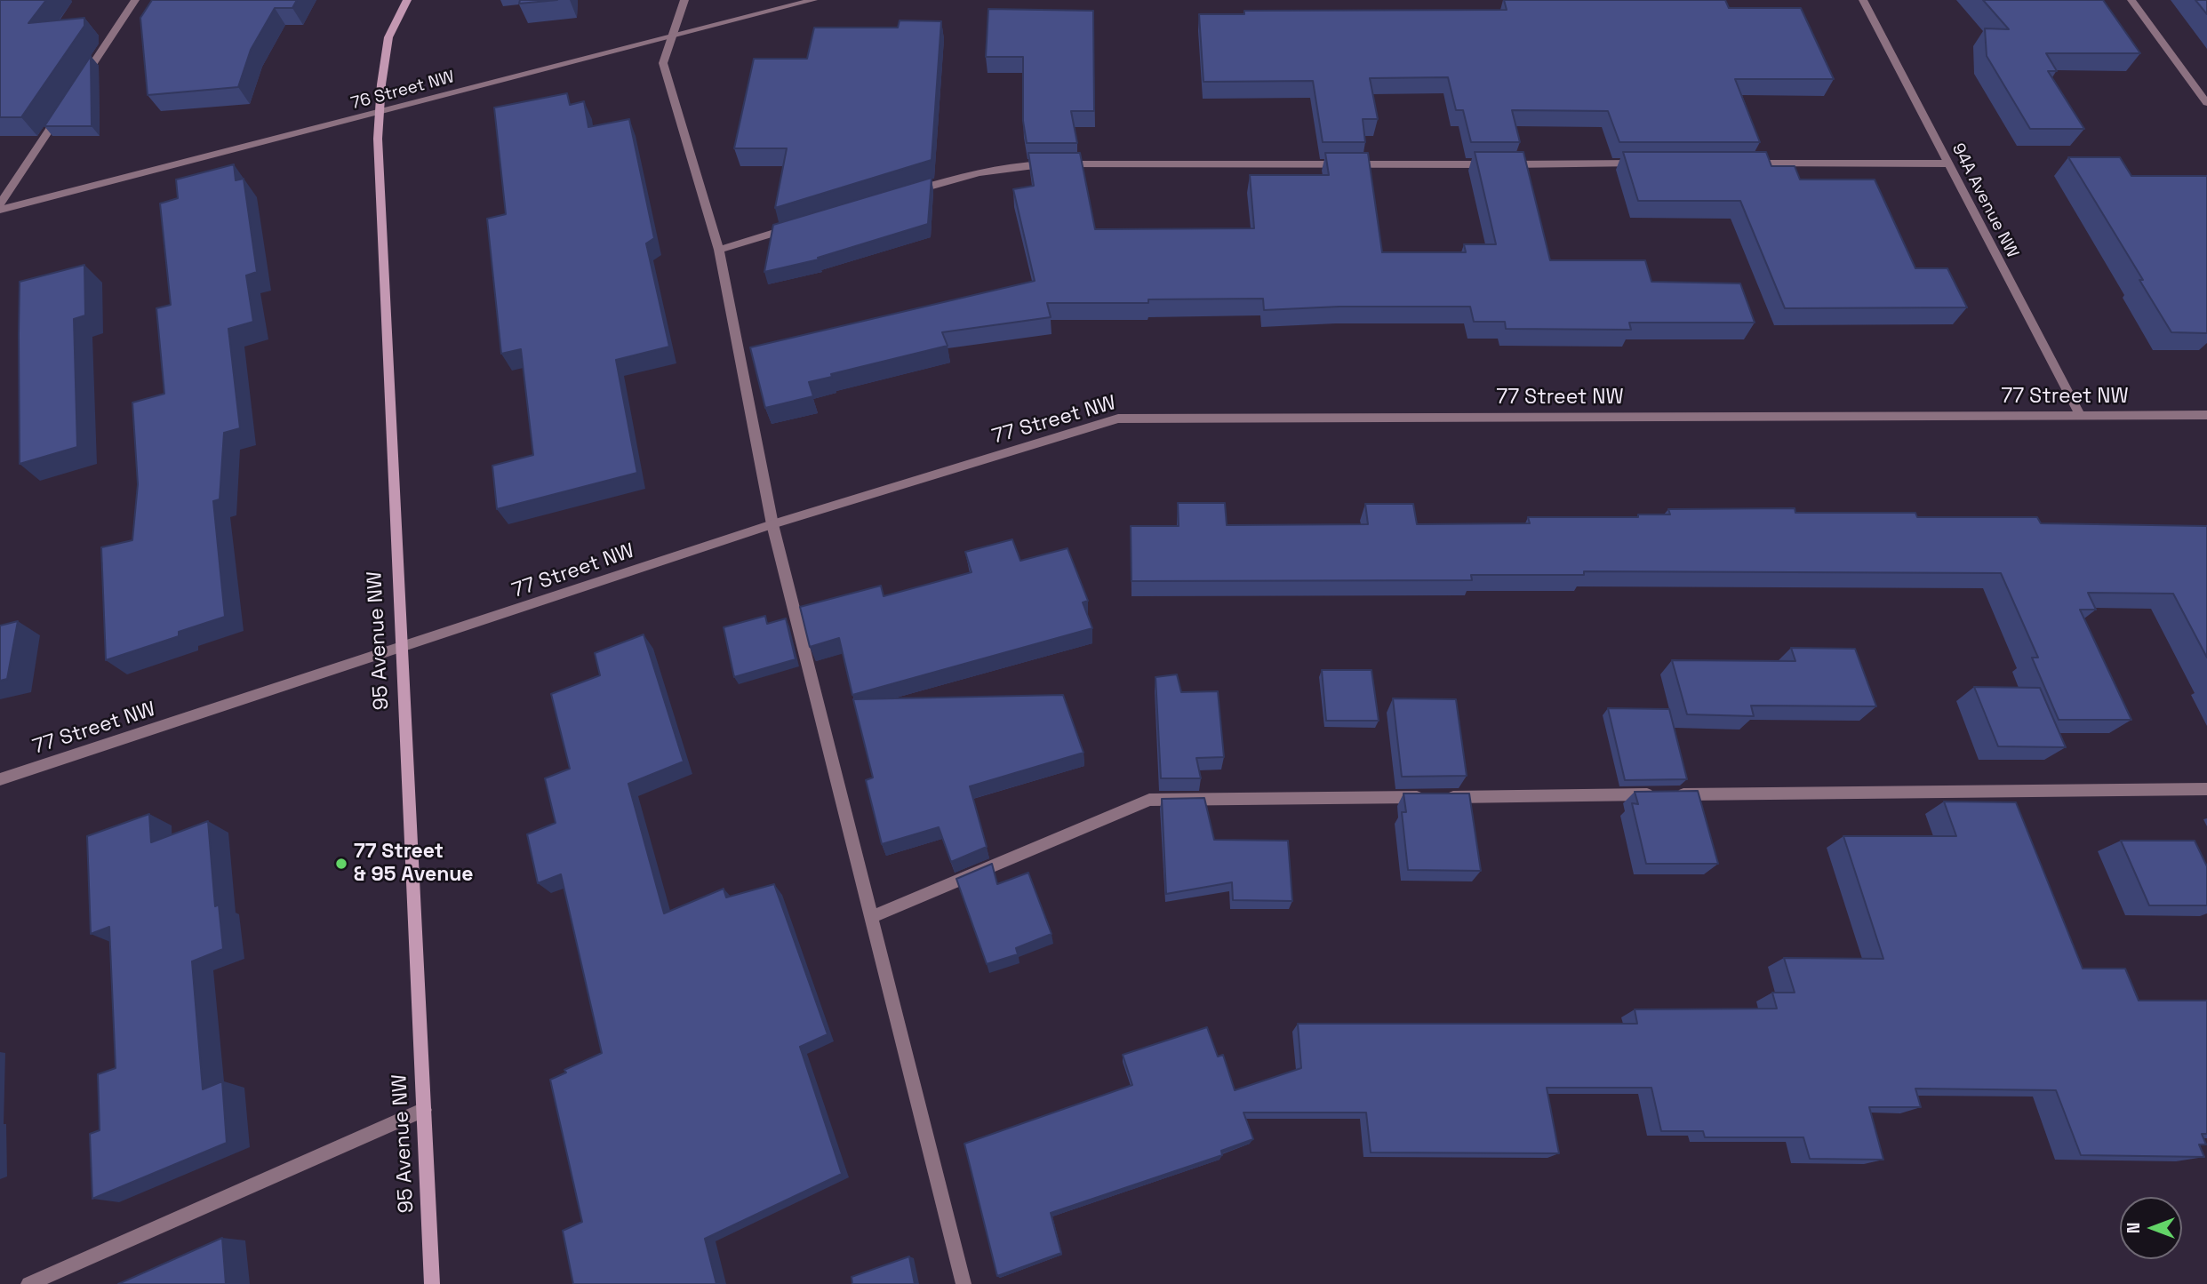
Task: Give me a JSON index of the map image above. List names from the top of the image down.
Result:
{
  "streets": {
    "street": [
      "76 Street NW",
      "94A Avenue NW",
      "77 Street NW",
      "95 Avenue NW"
    ]
  },
  "crossings": [
    ["76 Street NW", "95 Avenue NW"],
    ["94A Avenue NW", "77 Street NW"],
    ["77 Street NW", "95 Avenue NW"]
  ],
  "places": ["77 Street & 95 Avenue"],
  "north": "left"
}
